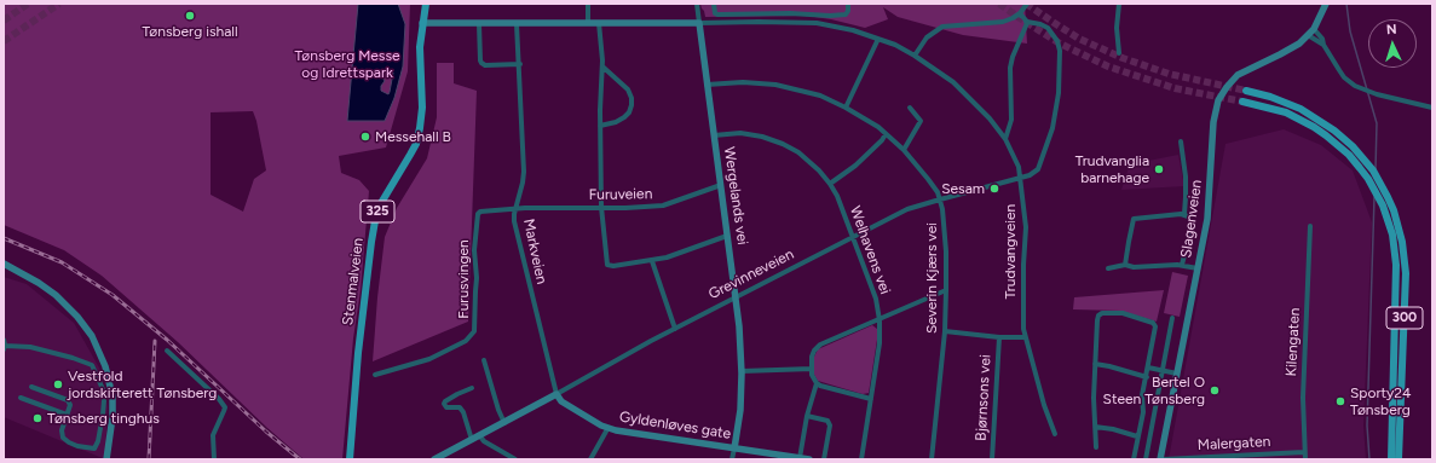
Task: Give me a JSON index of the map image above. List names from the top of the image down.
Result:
{
  "streets": {
    "main road": [
      "Wergelands vei",
      "325",
      "Slagenveien",
      "Trudvangveien",
      "Grevinneveien",
      "Stenmalveien",
      "300",
      "Gyldenløves gate"
    ],
    "street": [
      "Furuveien",
      "Welhavens vei",
      "Markveien",
      "Severin Kjærs vei",
      "Furusvingen",
      "Kilengaten",
      "Bjørnsons vei",
      "Malergaten"
    ]
  },
  "crossings": [
    ["Furuveien", "Wergelands vei"],
    ["Furuveien", "Markveien"],
    ["Furuveien", "Furusvingen"],
    ["Wergelands vei", "Welhavens vei"],
    ["Wergelands vei", "Trudvangveien"],
    ["Wergelands vei", "Grevinneveien"],
    ["Wergelands vei", "Severin Kjærs vei"],
    ["Wergelands vei", "Gyldenløves gate"],
    ["Slagenveien", "Malergaten"],
    ["Welhavens vei", "Grevinneveien"],
    ["Markveien", "Trudvangveien"],
    ["Markveien", "Grevinneveien"],
    ["Markveien", "Furusvingen"],
    ["Markveien", "Gyldenløves gate"],
    ["Trudvangveien", "Grevinneveien"],
    ["Trudvangveien", "Stenmalveien"],
    ["Grevinneveien", "Severin Kjærs vei"],
    ["Grevinneveien", "Gyldenløves gate"],
    ["Kilengaten", "Malergaten"]
  ],
  "parks": ["Tønsberg Messe og Idrettspark"],
  "places": [
    "Tønsberg ishall",
    "Messehall B",
    "Trudvanglia barnehage",
    "Sesam",
    "Vestfold jordskifterett Tønsberg",
    "Bertel O Steen Tønsberg",
    "Sporty24 Tønsberg",
    "Tønsberg tinghus"
  ],
  "north": "top"
}
